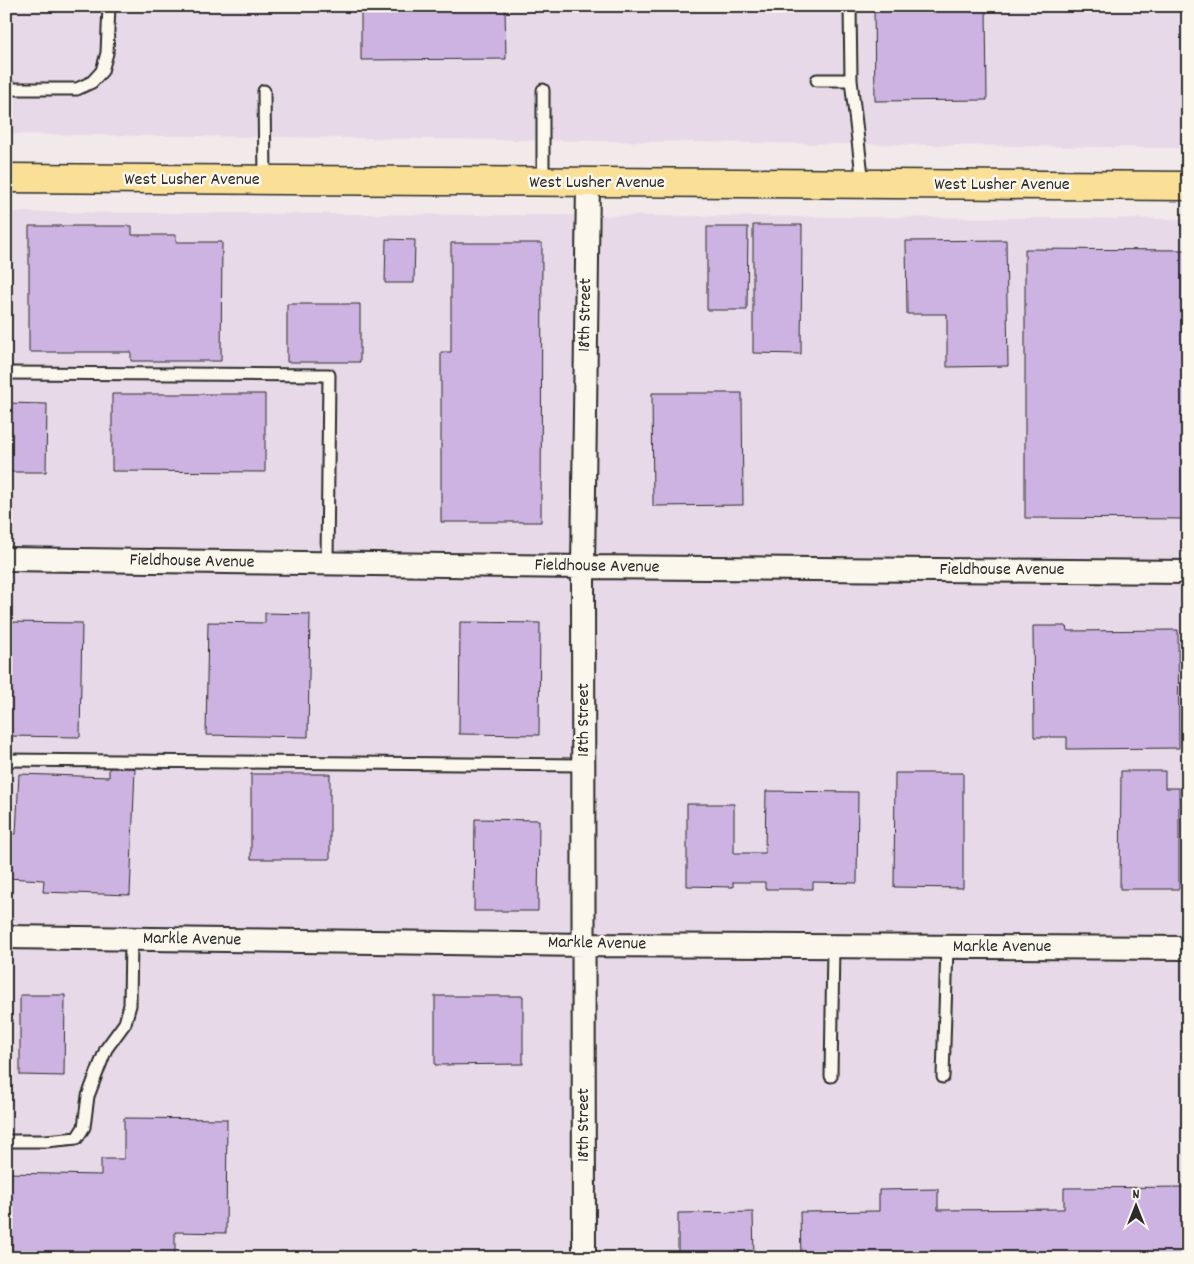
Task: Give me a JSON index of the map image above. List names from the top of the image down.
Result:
{
  "streets": {
    "main road": ["West Lusher Avenue"],
    "street": ["18th Street", "Fieldhouse Avenue", "Markle Avenue"]
  },
  "crossings": [
    ["West Lusher Avenue", "18th Street"],
    ["18th Street", "Fieldhouse Avenue"],
    ["18th Street", "Markle Avenue"]
  ],
  "north": "top"
}
